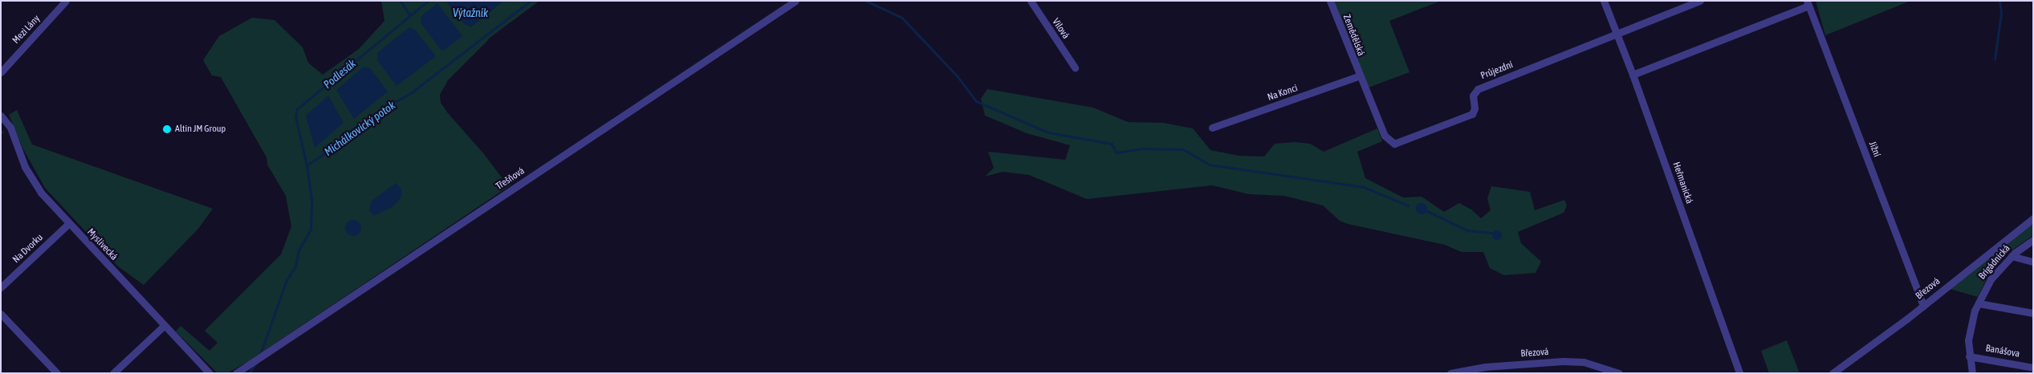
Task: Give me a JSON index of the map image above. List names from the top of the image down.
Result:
{
  "streets": {
    "street": [
      "Vilová",
      "Mezi Lány",
      "Zemědělská",
      "Průjezdní",
      "Na Konci",
      "Jižní",
      "Třešňová",
      "Heřmanická",
      "Myslivecká",
      "Na Dvorku",
      "Brigádnická",
      "Březová",
      "Banášova"
    ]
  },
  "crossings": [
    ["Zemědělská", "Průjezdní"],
    ["Zemědělská", "Na Konci"],
    ["Průjezdní", "Na Konci"],
    ["Průjezdní", "Heřmanická"],
    ["Jižní", "Březová"],
    ["Myslivecká", "Na Dvorku"],
    ["Brigádnická", "Banášova"]
  ],
  "water": ["Výtažník", "Podlesák", "Michálkovický potok"],
  "places": ["Altin JM Group"]
}
